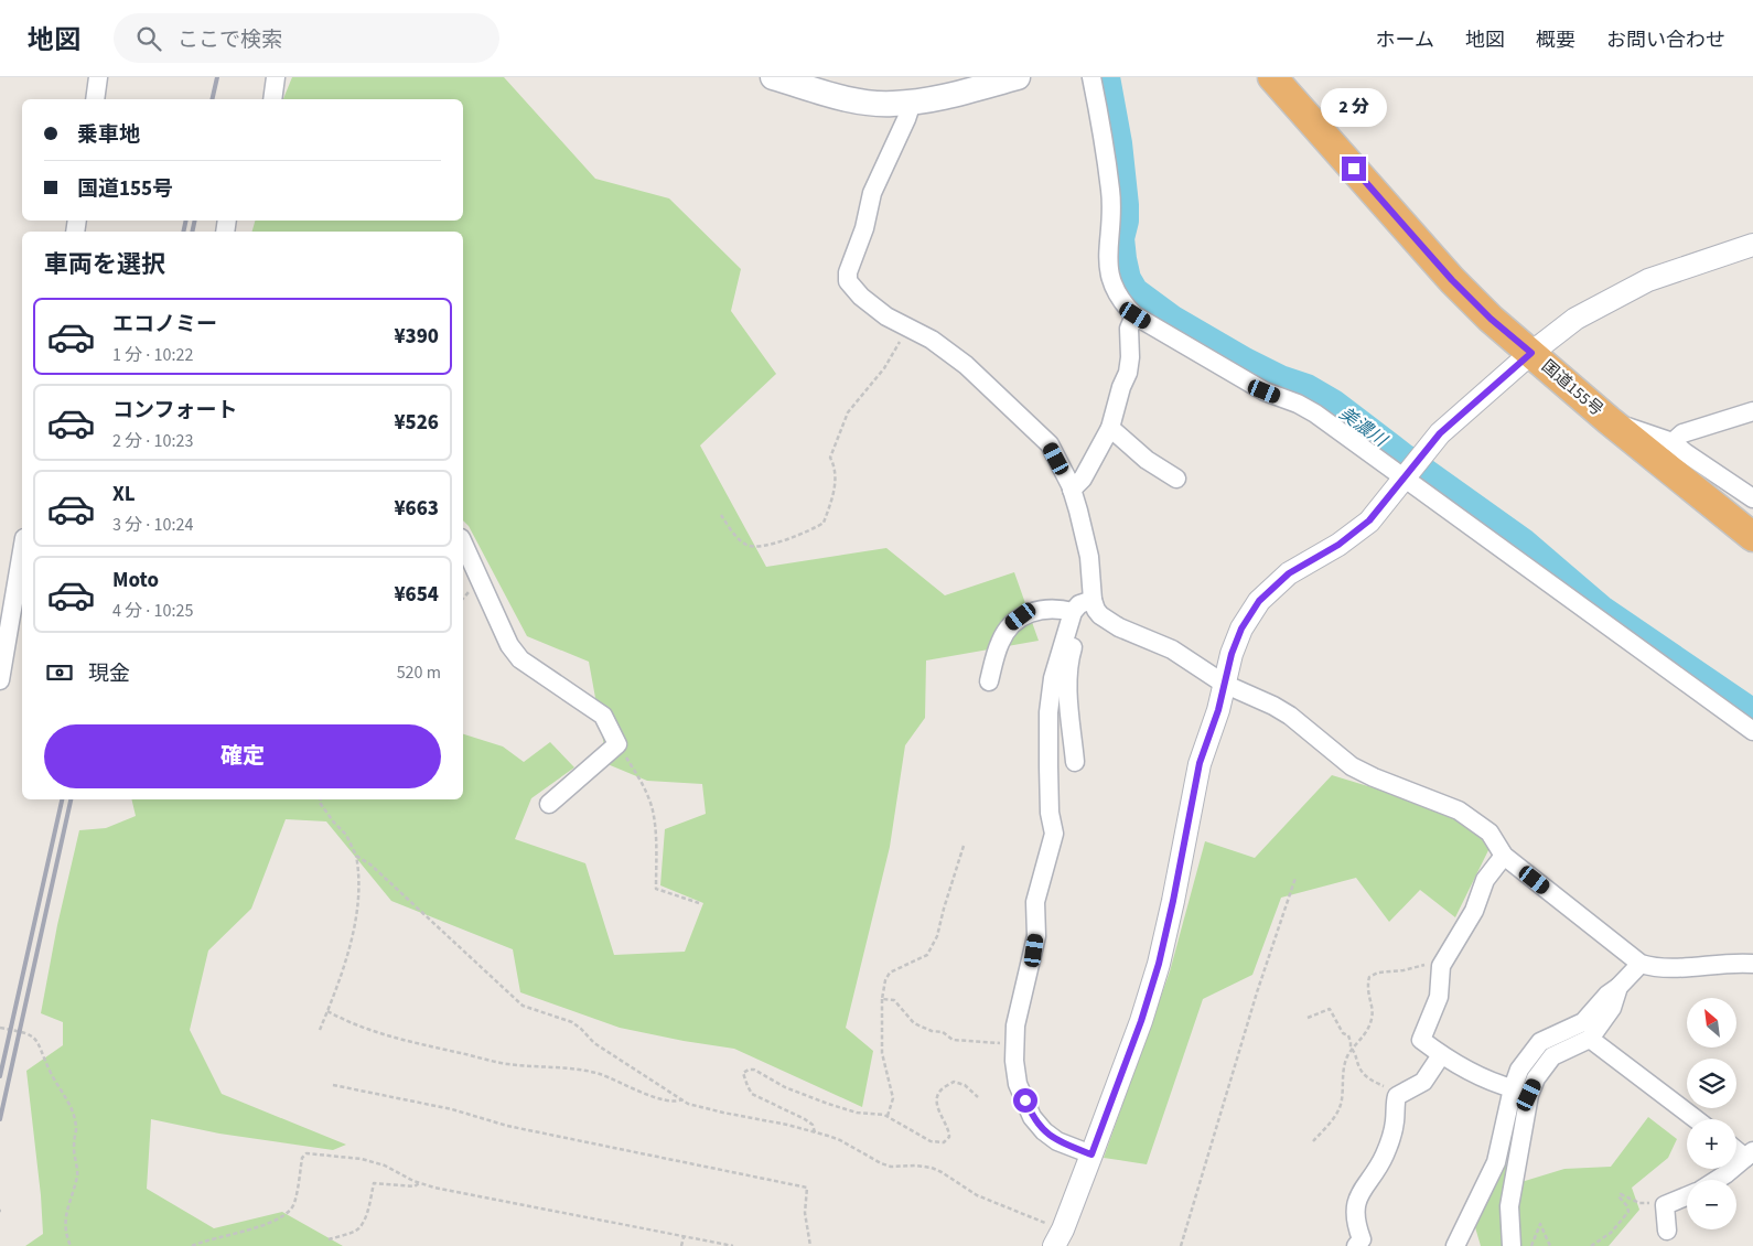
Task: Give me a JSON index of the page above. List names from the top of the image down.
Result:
{
  "streets": {
    "highway": ["国道155号"]
  },
  "water": ["美濃川"],
  "north": "top left",
  "page": {
    "header": "地図",
    "search": "ここで検索",
    "nav": [
      "ホーム",
      "地図",
      "概要",
      "お問い合わせ"
    ],
    "bubble": "2 分",
    "banner": ["乗車地", "国道155号"],
    "heading": "車両を選択",
    "list": [
      {
        "name": "エコノミー",
        "note": "1 分 · 10:22",
        "value": "¥390"
      },
      {
        "name": "コンフォート",
        "note": "2 分 · 10:23",
        "value": "¥526"
      },
      {
        "name": "XL",
        "note": "3 分 · 10:24",
        "value": "¥663"
      },
      {
        "name": "Moto",
        "note": "4 分 · 10:25",
        "value": "¥654"
      }
    ],
    "pay": ["現金", "520 m"],
    "buttons": "確定",
    "map_buttons": ["+", "−"]
  }
}
